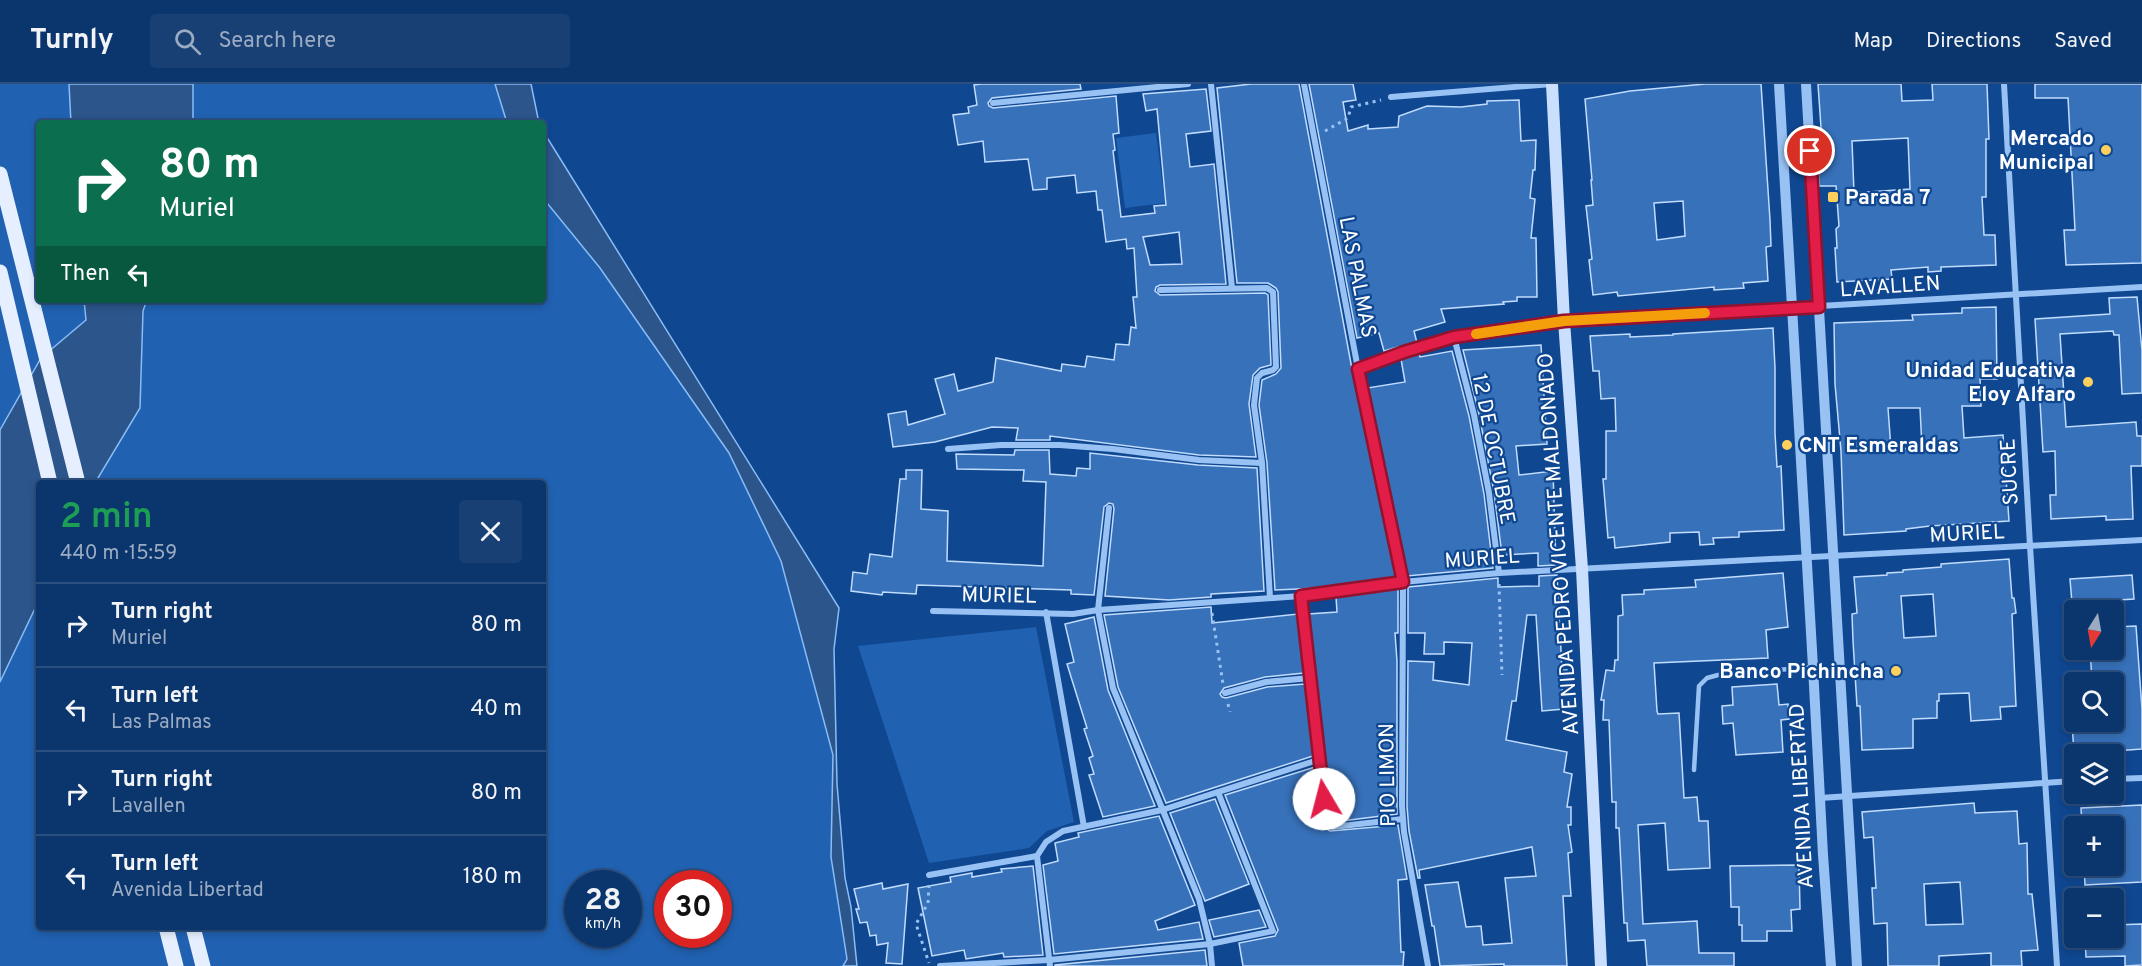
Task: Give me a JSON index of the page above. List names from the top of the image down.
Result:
{
  "streets": {
    "main road": ["AVENIDA PEDRO VICENTE MALDONADO"],
    "street": [
      "LAS PALMAS",
      "LAVALLEN",
      "12 DE OCTUBRE",
      "SUCRE",
      "MURIEL",
      "PIO LIMON",
      "AVENIDA LIBERTAD"
    ]
  },
  "crossings": [
    ["LAS PALMAS", "LAVALLEN"],
    ["LAS PALMAS", "MURIEL"],
    ["LAS PALMAS", "PIO LIMON"],
    ["LAVALLEN", "12 DE OCTUBRE"],
    ["LAVALLEN", "SUCRE"],
    ["LAVALLEN", "AVENIDA PEDRO VICENTE MALDONADO"],
    ["LAVALLEN", "AVENIDA LIBERTAD"],
    ["12 DE OCTUBRE", "MURIEL"],
    ["SUCRE", "MURIEL"],
    ["MURIEL", "AVENIDA PEDRO VICENTE MALDONADO"],
    ["MURIEL", "PIO LIMON"],
    ["MURIEL", "AVENIDA LIBERTAD"]
  ],
  "places": {
    "other": [
      "Mercado Municipal",
      "Unidad Educativa Eloy Alfaro",
      "CNT Esmeraldas",
      "Banco Pichincha"
    ],
    "transit": ["Parada 7"]
  },
  "north": "bottom",
  "page": {
    "header": "Turnly",
    "search": "Search here",
    "nav": ["Map", "Directions", "Saved"],
    "turn": ["80 m", "Muriel"],
    "then": "Then",
    "heading": ["2 min", "440 m · 15:59"],
    "list": [
      {
        "name": "Turn right",
        "note": "Muriel",
        "value": "80 m"
      },
      {
        "name": "Turn left",
        "note": "Las Palmas",
        "value": "40 m"
      },
      {
        "name": "Turn right",
        "note": "Lavallen",
        "value": "80 m"
      },
      {
        "name": "Turn left",
        "note": "Avenida Libertad",
        "value": "180 m"
      }
    ],
    "map_buttons": ["+", "−"],
    "speed": "28 km/h",
    "limit": "30"
  }
}
